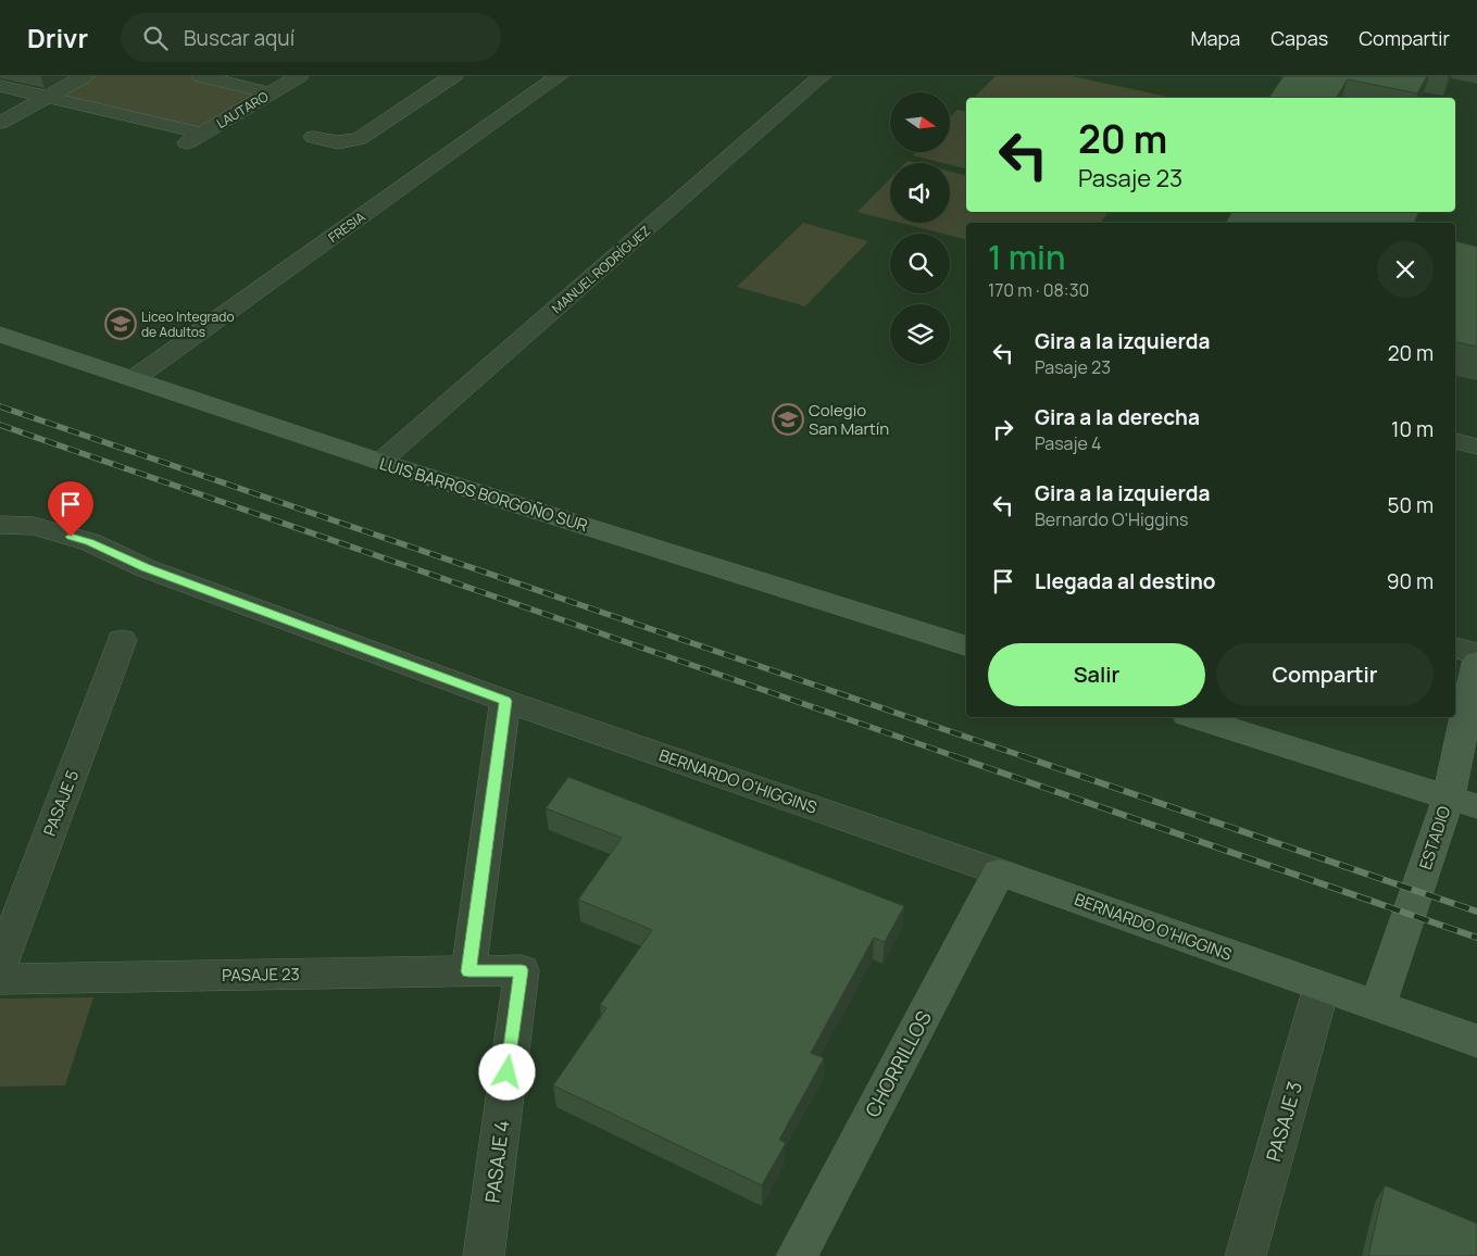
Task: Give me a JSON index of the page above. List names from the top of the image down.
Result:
{
  "streets": {
    "street": [
      "LAUTARO",
      "FRESIA",
      "MANUEL RODRÍGUEZ",
      "LUIS BARROS BORGOÑO SUR",
      "BERNARDO O'HIGGINS",
      "PASAJE 5",
      "ESTADIO",
      "PASAJE 23",
      "CHORRILLOS",
      "PASAJE 3",
      "PASAJE 4"
    ]
  },
  "crossings": [
    ["FRESIA", "LUIS BARROS BORGOÑO SUR"],
    ["MANUEL RODRÍGUEZ", "LUIS BARROS BORGOÑO SUR"],
    ["BERNARDO O'HIGGINS", "ESTADIO"],
    ["BERNARDO O'HIGGINS", "CHORRILLOS"],
    ["BERNARDO O'HIGGINS", "PASAJE 3"],
    ["PASAJE 23", "PASAJE 4"]
  ],
  "places": {
    "school or university": ["Liceo Integrado de Adultos", "Colegio San Martín"]
  },
  "north": "right",
  "page": {
    "header": "Drivr",
    "search": "Buscar aquí",
    "nav": ["Mapa", "Capas", "Compartir"],
    "turn": ["20 m", "Pasaje 23"],
    "heading": ["1 min", "170 m · 08:30"],
    "list": [
      {
        "name": "Gira a la izquierda",
        "note": "Pasaje 23",
        "value": "20 m"
      },
      {
        "name": "Gira a la derecha",
        "note": "Pasaje 4",
        "value": "10 m"
      },
      {
        "name": "Gira a la izquierda",
        "note": "Bernardo O'Higgins",
        "value": "50 m"
      },
      {
        "name": "Llegada al destino",
        "value": "90 m"
      }
    ],
    "buttons": ["Salir", "Compartir"]
  }
}
